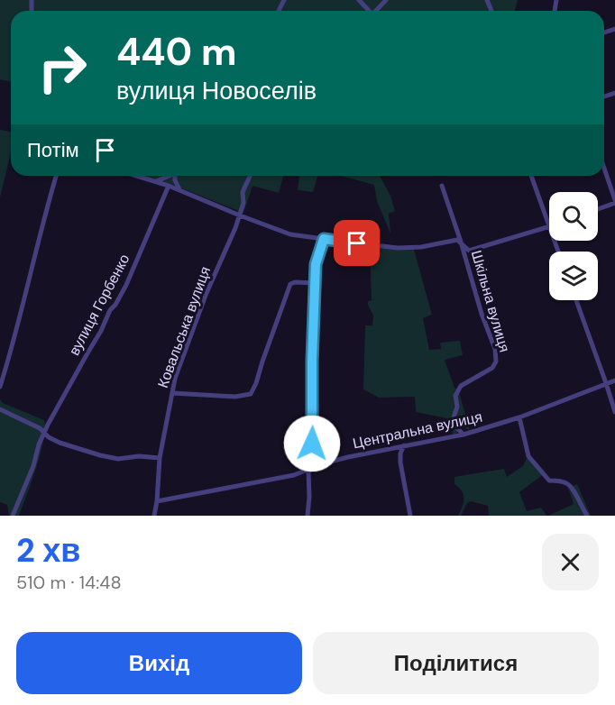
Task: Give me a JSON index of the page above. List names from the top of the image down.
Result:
{
  "streets": {
    "street": [
      "Шкільна вулиця",
      "вулиця Горбенко",
      "Ковальська вулиця",
      "Центральна вулиця"
    ]
  },
  "crossings": [
    ["Шкільна вулиця", "Центральна вулиця"],
    ["Ковальська вулиця", "Центральна вулиця"]
  ],
  "page": {
    "turn": ["440 m", "вулиця Новоселів"],
    "then": "Потім",
    "heading": ["2 хв", "510 m · 14:48"],
    "buttons": ["Вихід", "Поділитися"]
  }
}
